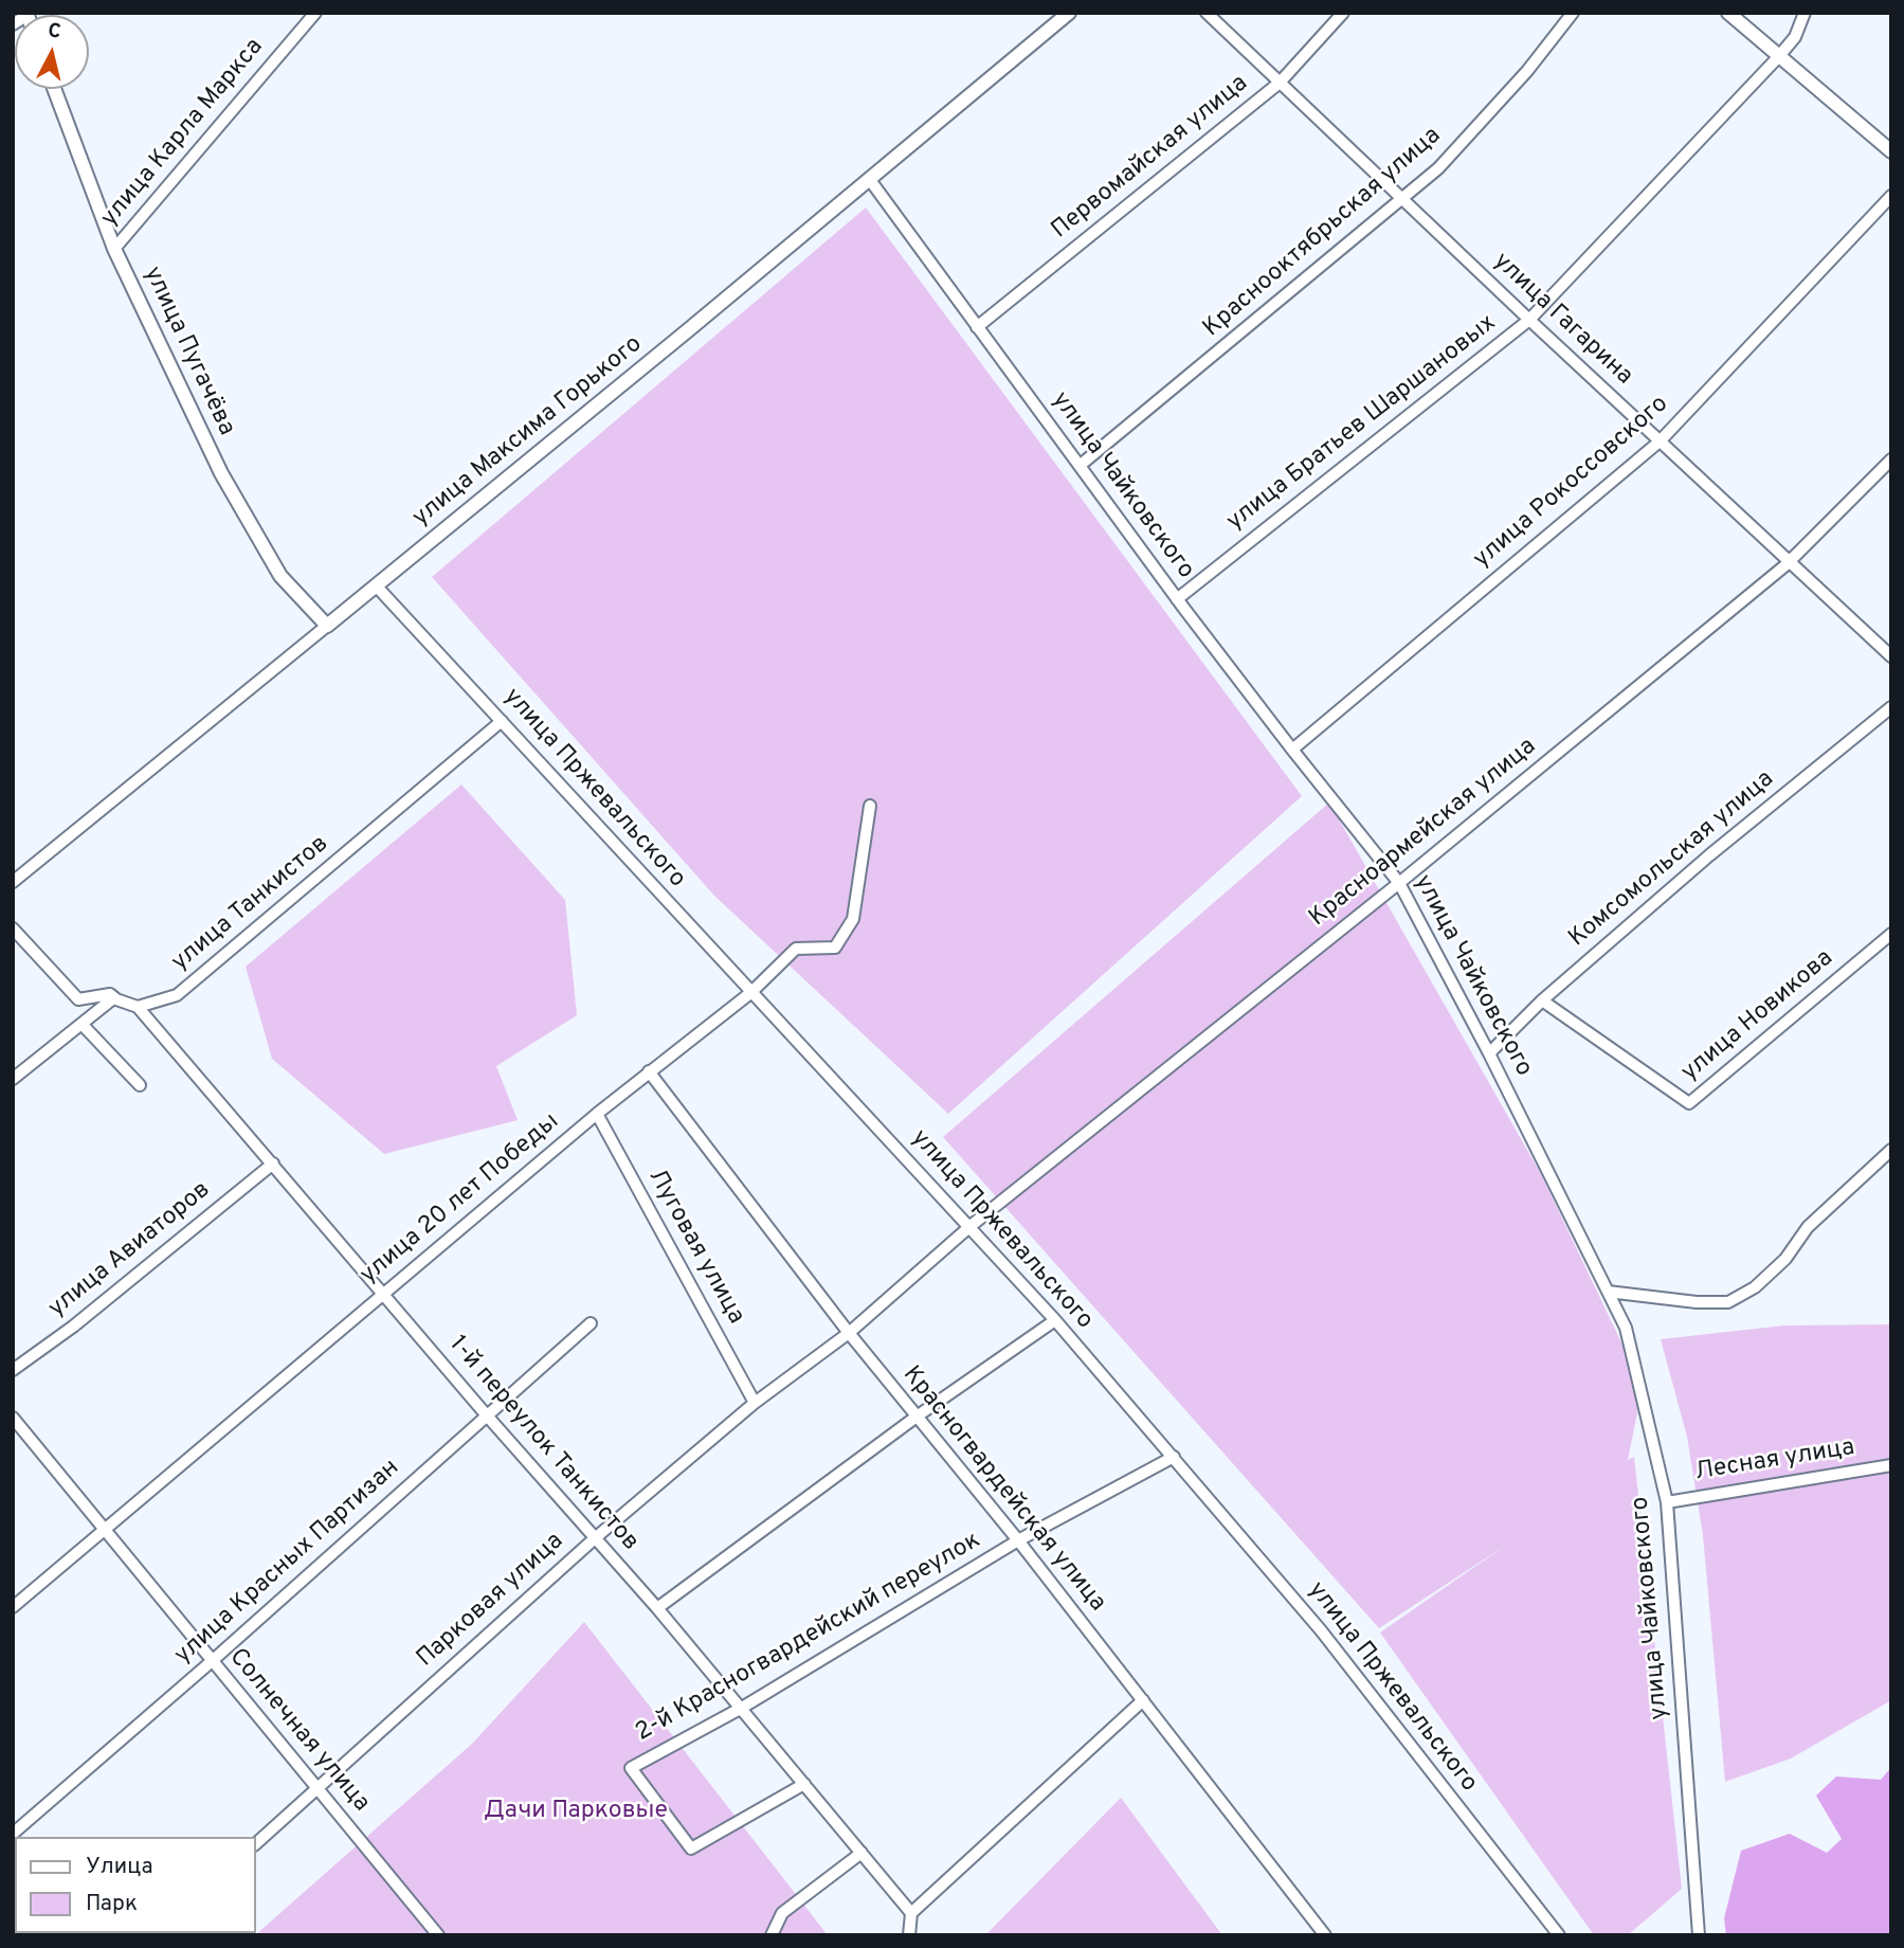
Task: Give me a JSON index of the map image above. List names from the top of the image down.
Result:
{
  "streets": {
    "street": [
      "улица Карла Маркса",
      "Первомайская улица",
      "Краснооктябрьская улица",
      "улица Гагарина",
      "улица Пугачёва",
      "улица Братьев Шаршановых",
      "улица Максима Горького",
      "улица Рокоссовского",
      "улица Чайковского",
      "улица Пржевальского",
      "Красноармейская улица",
      "Комсомольская улица",
      "улица Танкистов",
      "улица Новикова",
      "улица 20 лет Победы",
      "Луговая улица",
      "улица Авиаторов",
      "1-й переулок Танкистов",
      "Лесная улица",
      "Красногвардейская улица",
      "улица Красных Партизан",
      "Парковая улица",
      "2-й Красногвардейский переулок",
      "Солнечная улица"
    ]
  },
  "crossings": [
    ["улица Карла Маркса", "улица Пугачёва"],
    ["Первомайская улица", "улица Гагарина"],
    ["Первомайская улица", "улица Чайковского"],
    ["Краснооктябрьская улица", "улица Гагарина"],
    ["Краснооктябрьская улица", "улица Чайковского"],
    ["улица Гагарина", "улица Братьев Шаршановых"],
    ["улица Гагарина", "улица Рокоссовского"],
    ["улица Гагарина", "Красноармейская улица"],
    ["улица Пугачёва", "улица Максима Горького"],
    ["улица Братьев Шаршановых", "улица Чайковского"],
    ["улица Максима Горького", "улица Чайковского"],
    ["улица Максима Горького", "улица Пржевальского"],
    ["улица Рокоссовского", "улица Чайковского"],
    ["улица Чайковского", "Красноармейская улица"],
    ["улица Чайковского", "Комсомольская улица"],
    ["улица Чайковского", "Лесная улица"],
    ["улица Пржевальского", "Красноармейская улица"],
    ["улица Пржевальского", "улица Танкистов"],
    ["улица Пржевальского", "улица 20 лет Победы"],
    ["улица Пржевальского", "Парковая улица"],
    ["улица Пржевальского", "2-й Красногвардейский переулок"],
    ["Красноармейская улица", "Парковая улица"],
    ["Комсомольская улица", "улица Новикова"],
    ["улица Танкистов", "1-й переулок Танкистов"],
    ["улица 20 лет Победы", "Луговая улица"],
    ["улица 20 лет Победы", "1-й переулок Танкистов"],
    ["улица 20 лет Победы", "Красногвардейская улица"],
    ["улица 20 лет Победы", "Солнечная улица"],
    ["Луговая улица", "Парковая улица"],
    ["улица Авиаторов", "1-й переулок Танкистов"],
    ["1-й переулок Танкистов", "улица Красных Партизан"],
    ["1-й переулок Танкистов", "Парковая улица"],
    ["1-й переулок Танкистов", "2-й Красногвардейский переулок"],
    ["Красногвардейская улица", "Парковая улица"],
    ["Красногвардейская улица", "2-й Красногвардейский переулок"],
    ["улица Красных Партизан", "Солнечная улица"],
    ["Парковая улица", "Солнечная улица"]
  ],
  "parks": ["Дачи Парковые"],
  "legend": ["Улица", "Парк"],
  "north": "top"
}
